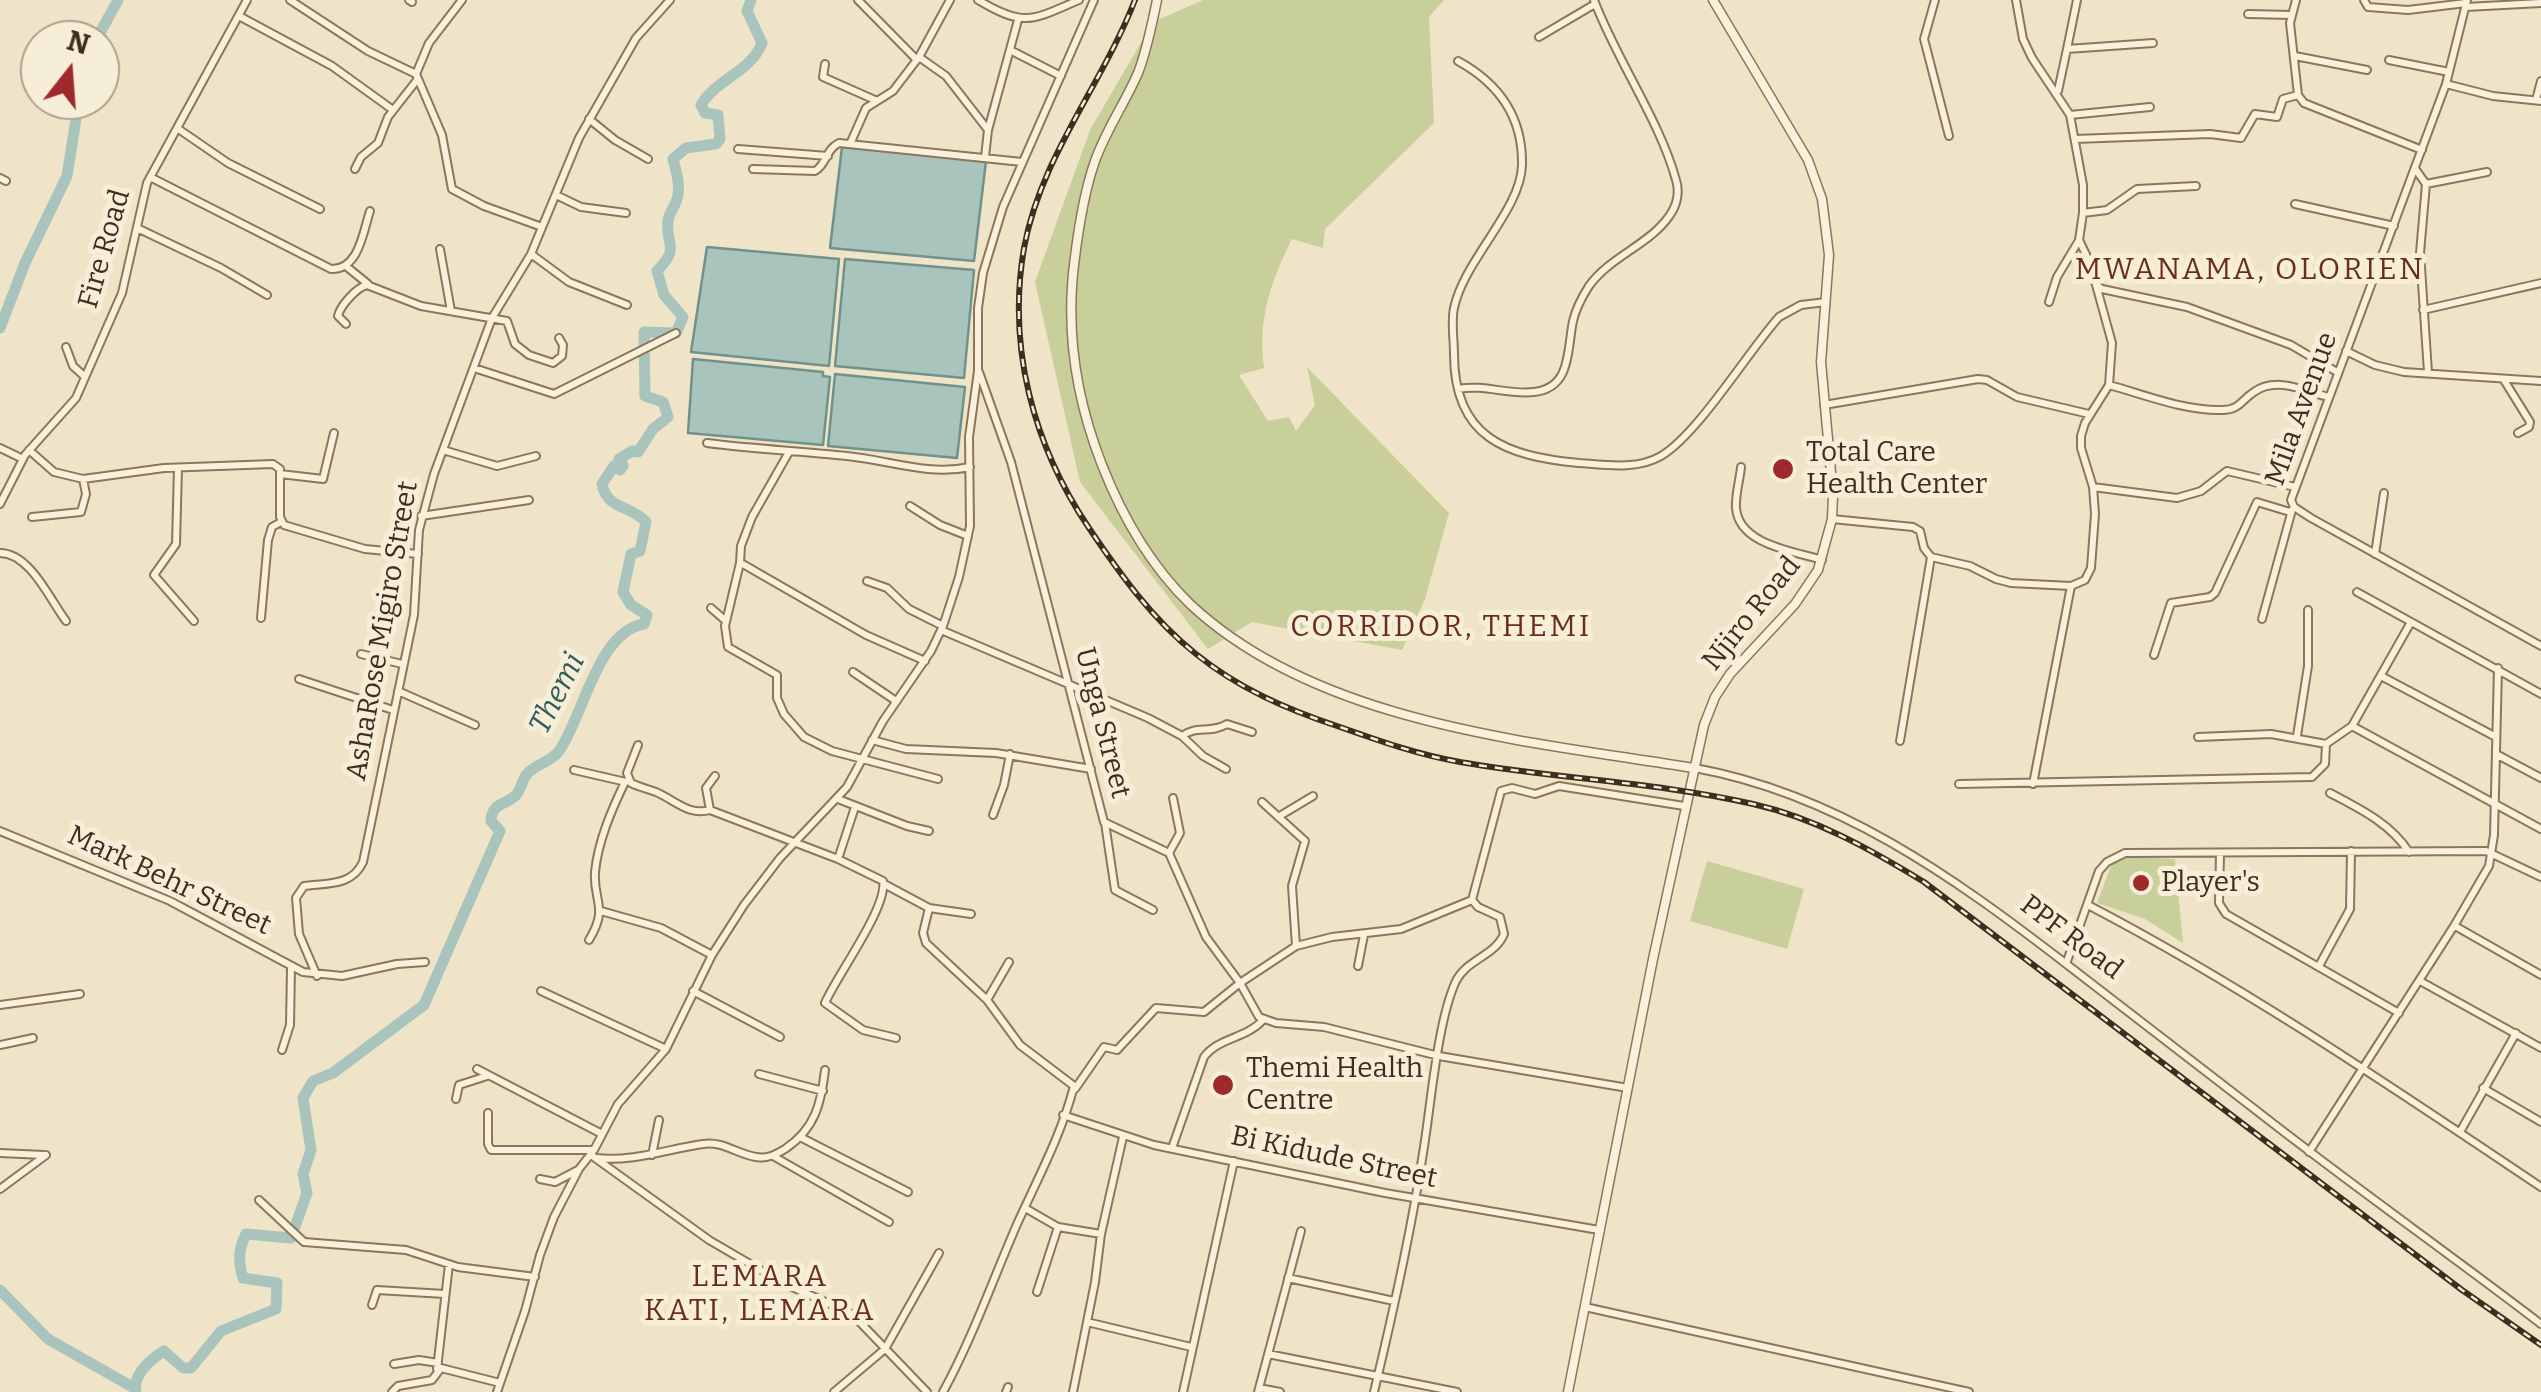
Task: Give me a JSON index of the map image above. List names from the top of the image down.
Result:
{
  "streets": {
    "street": [
      "Fire Road",
      "Mila Avenue",
      "Njiro Road",
      "AshaRose Migiro Street",
      "Unga Street",
      "Mark Behr Street",
      "PPF Road",
      "Bi Kidude Street"
    ]
  },
  "crossings": [
    ["Njiro Road", "PPF Road"],
    ["Njiro Road", "Bi Kidude Street"],
    ["AshaRose Migiro Street", "Mark Behr Street"]
  ],
  "districts": ["MWANAMA, OLORIEN", "CORRIDOR, THEMI", "LEMARA KATI, LEMARA"],
  "water": ["Themi"],
  "places": ["Total Care Health Center", "Player's", "Themi Health Centre"],
  "north": "top"
}
